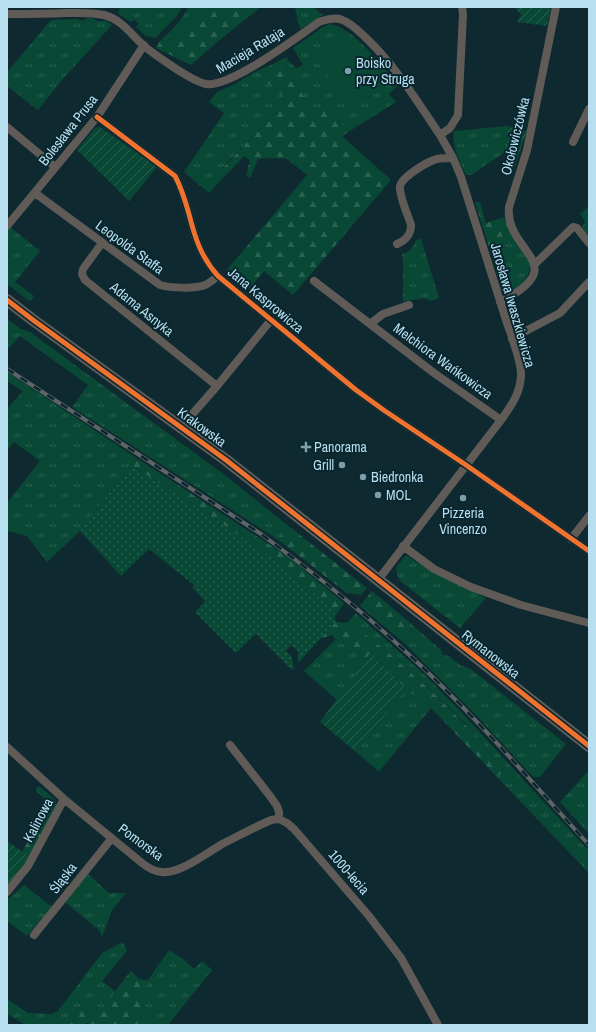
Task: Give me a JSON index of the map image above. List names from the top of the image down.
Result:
{
  "streets": {
    "main road": ["Krakowska", "Rymanowska"],
    "street": [
      "Macieja Rataja",
      "Bolesława Prusa",
      "Okołowiczówka",
      "Leopolda Staffa",
      "Jana Kasprowicza",
      "Jarosława Iwaszkiewicza",
      "Adama Asnyka",
      "Melchiora Wańkowicza",
      "Kalinowa",
      "Pomorska",
      "1000-lecia",
      "Śląska"
    ]
  },
  "crossings": [
    ["Macieja Rataja", "Bolesława Prusa"],
    ["Macieja Rataja", "Jarosława Iwaszkiewicza"],
    ["Bolesława Prusa", "Leopolda Staffa"],
    ["Bolesława Prusa", "Jana Kasprowicza"],
    ["Leopolda Staffa", "Jana Kasprowicza"],
    ["Leopolda Staffa", "Adama Asnyka"],
    ["Jana Kasprowicza", "Jarosława Iwaszkiewicza"],
    ["Jarosława Iwaszkiewicza", "Melchiora Wańkowicza"],
    ["Jarosława Iwaszkiewicza", "Krakowska"],
    ["Jarosława Iwaszkiewicza", "Rymanowska"],
    ["Krakowska", "Rymanowska"],
    ["Kalinowa", "Pomorska"],
    ["Pomorska", "1000-lecia"],
    ["Pomorska", "Śląska"]
  ],
  "places": {
    "other": [
      "Boisko przy Struga",
      "Grill",
      "Biedronka",
      "MOL",
      "Pizzeria Vincenzo"
    ],
    "health": ["Panorama"]
  }
}
